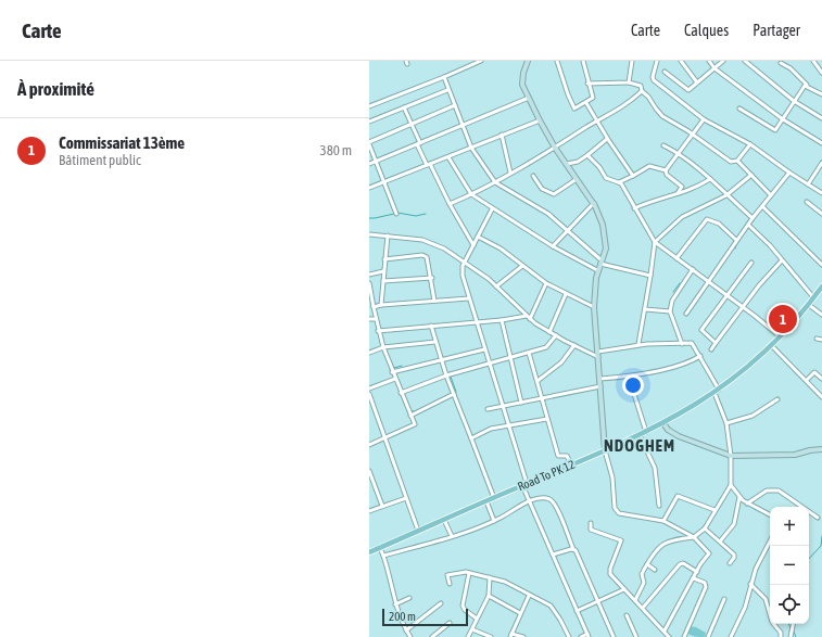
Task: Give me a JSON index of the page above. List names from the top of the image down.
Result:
{
  "streets": {
    "main road": ["Road To PK 12"]
  },
  "districts": ["NDOGHEM"],
  "scale_bar": "200 m",
  "page": {
    "header": "Carte",
    "nav": ["Carte", "Calques", "Partager"],
    "heading": "À proximité",
    "list": [
      {
        "mark": "1",
        "name": "Commissariat 13ème",
        "note": "Bâtiment public",
        "value": "380 m"
      }
    ],
    "pins": "1",
    "map_buttons": ["+", "−"],
    "scale": "200 m"
  }
}
